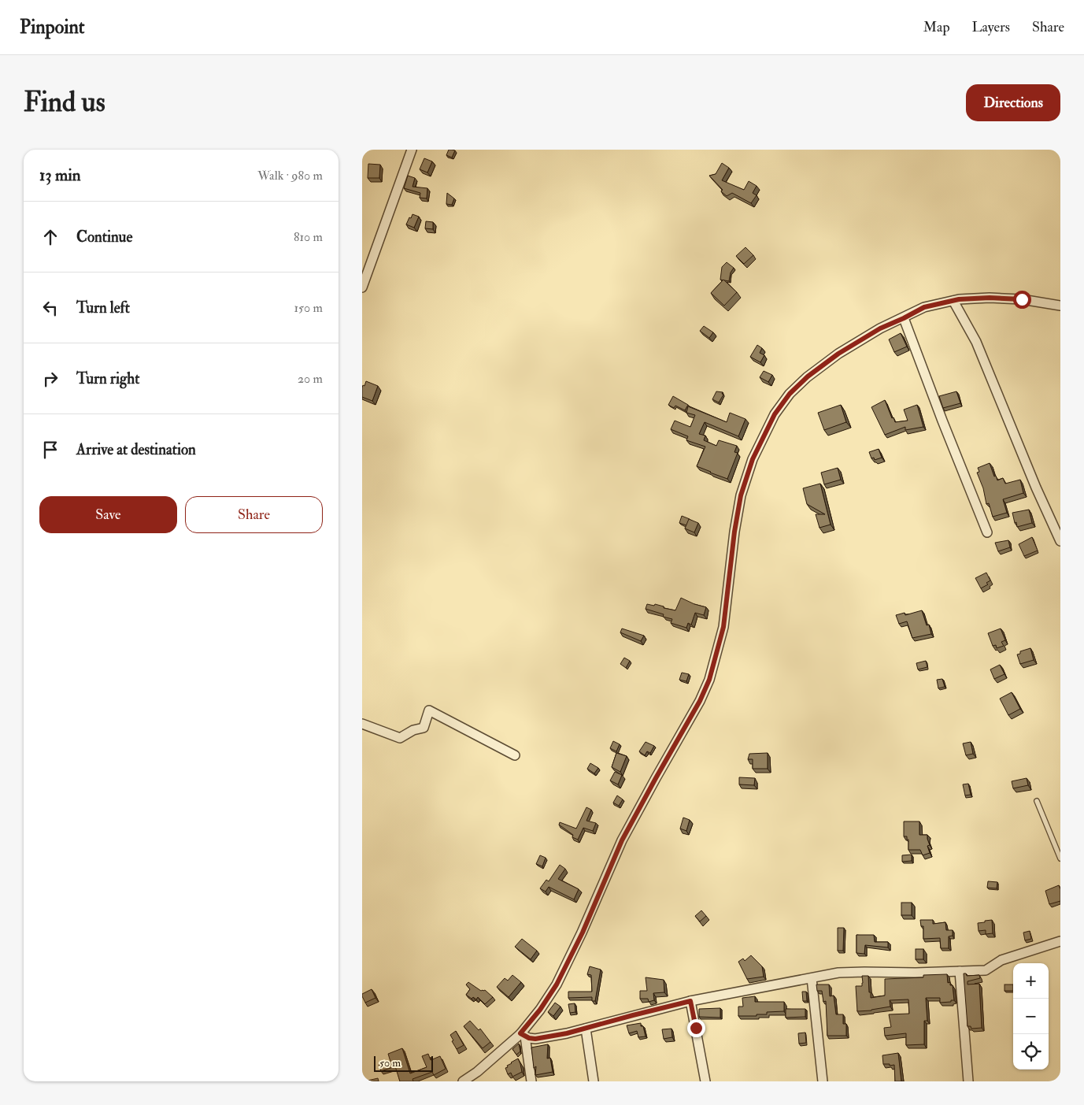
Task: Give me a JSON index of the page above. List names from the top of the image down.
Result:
{
  "scale_bar": "50 m",
  "page": {
    "header": "Pinpoint",
    "nav": ["Map", "Layers", "Share"],
    "buttons": [
      "Directions",
      ["Save", "Share"]
    ],
    "title": "Find us",
    "heading": ["13 min", "Walk · 980 m"],
    "list": [
      ["Continue", "810 m"],
      ["Turn left", "150 m"],
      ["Turn right", "20 m"],
      "Arrive at destination"
    ],
    "map_buttons": ["+", "−"],
    "scale": "50 m"
  }
}
